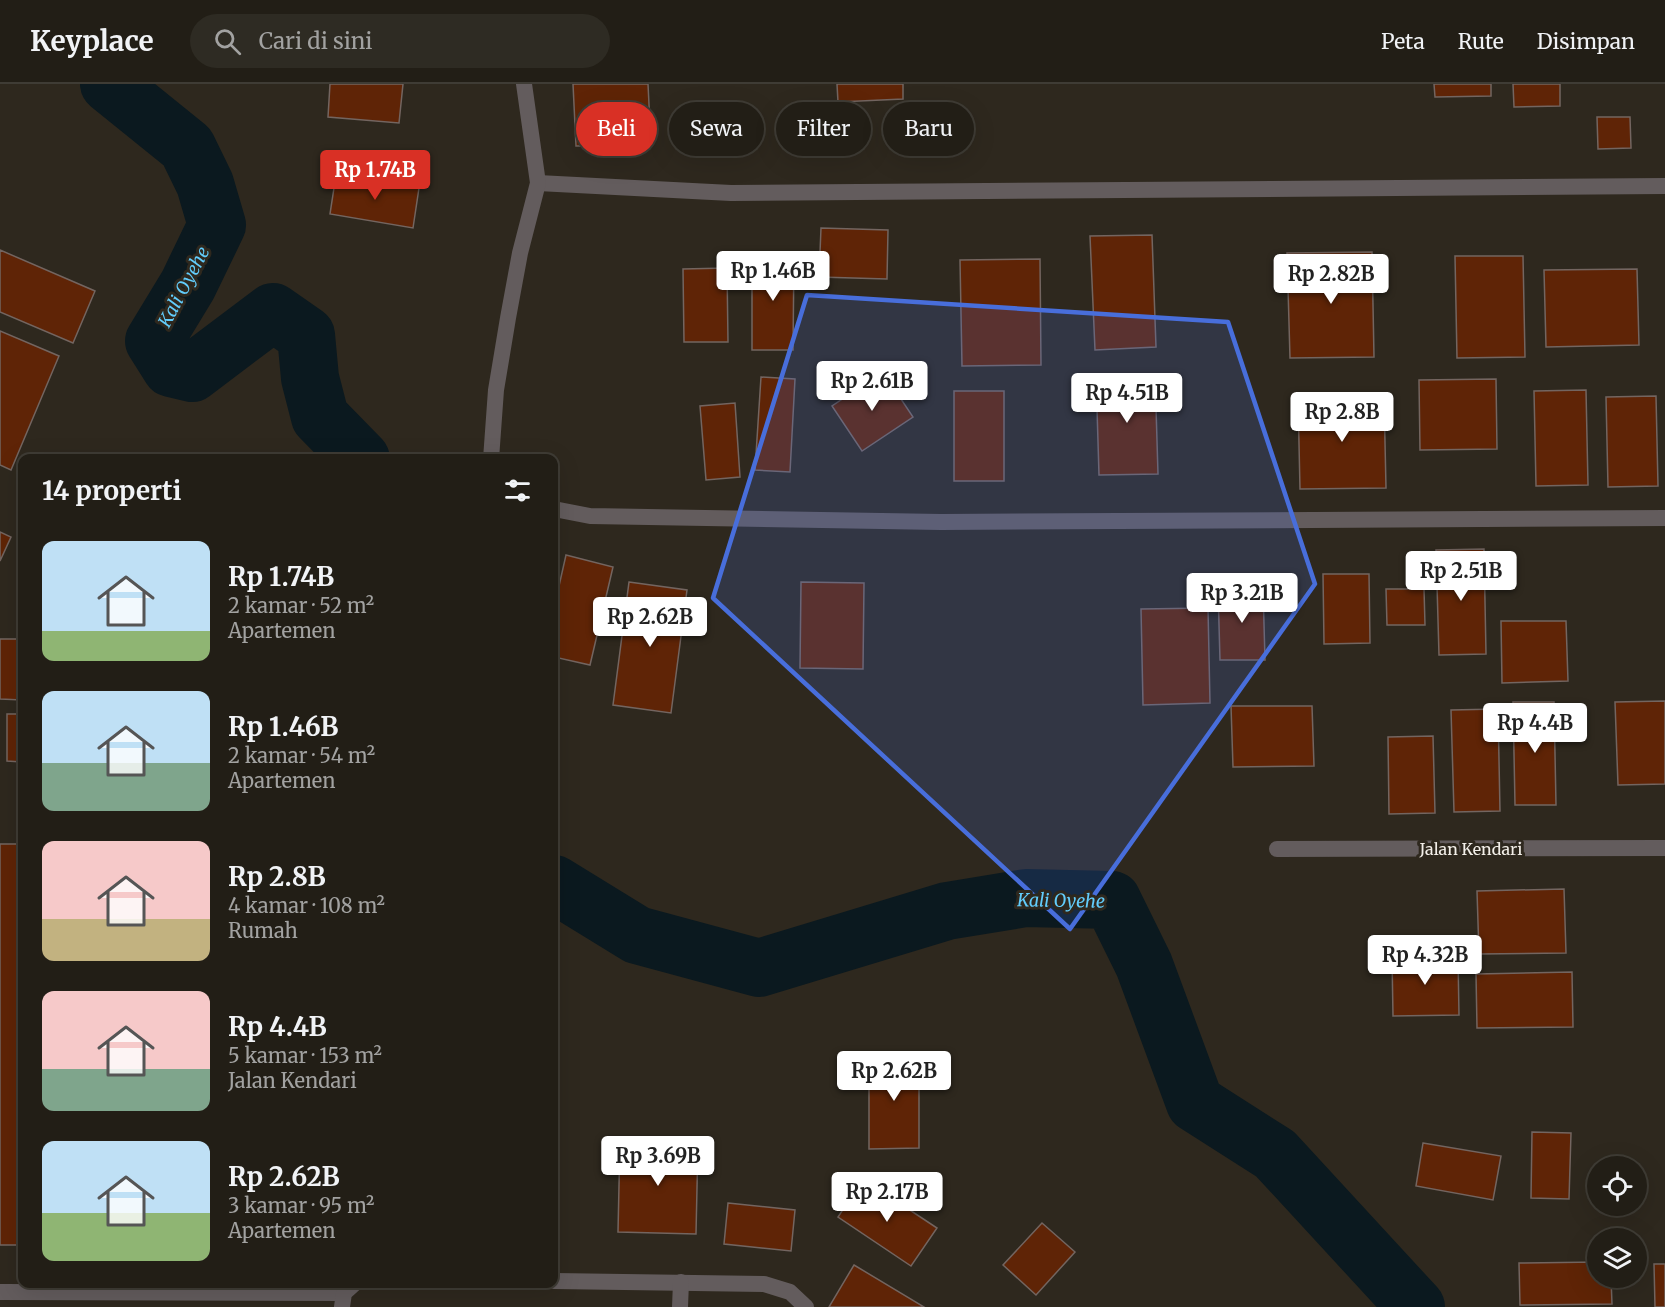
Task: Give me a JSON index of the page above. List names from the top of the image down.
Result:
{
  "streets": {
    "street": ["Jalan Kendari"]
  },
  "water": ["Kali Oyehe"],
  "page": {
    "header": "Keyplace",
    "search": "Cari di sini",
    "nav": ["Peta", "Rute", "Disimpan"],
    "chip": [
      "Beli",
      "Sewa",
      "Filter",
      "Baru"
    ],
    "price": [
      "Rp 1.74B",
      "Rp 1.46B",
      "Rp 2.82B",
      "Rp 2.61B",
      "Rp 4.51B",
      "Rp 2.8B",
      "Rp 2.51B",
      "Rp 3.21B",
      "Rp 2.62B",
      "Rp 4.4B",
      "Rp 4.32B",
      "Rp 2.62B",
      "Rp 3.69B",
      "Rp 2.17B"
    ],
    "heading": "14 properti",
    "list": [
      {
        "name": "Rp 1.74B",
        "note": "2 kamar · 52 m² · Apartemen"
      },
      {
        "name": "Rp 1.46B",
        "note": "2 kamar · 54 m² · Apartemen"
      },
      {
        "name": "Rp 2.8B",
        "note": "4 kamar · 108 m² · Rumah"
      },
      {
        "name": "Rp 4.4B",
        "note": "5 kamar · 153 m² · Jalan Kendari"
      },
      {
        "name": "Rp 2.62B",
        "note": "3 kamar · 95 m² · Apartemen"
      }
    ]
  }
}
